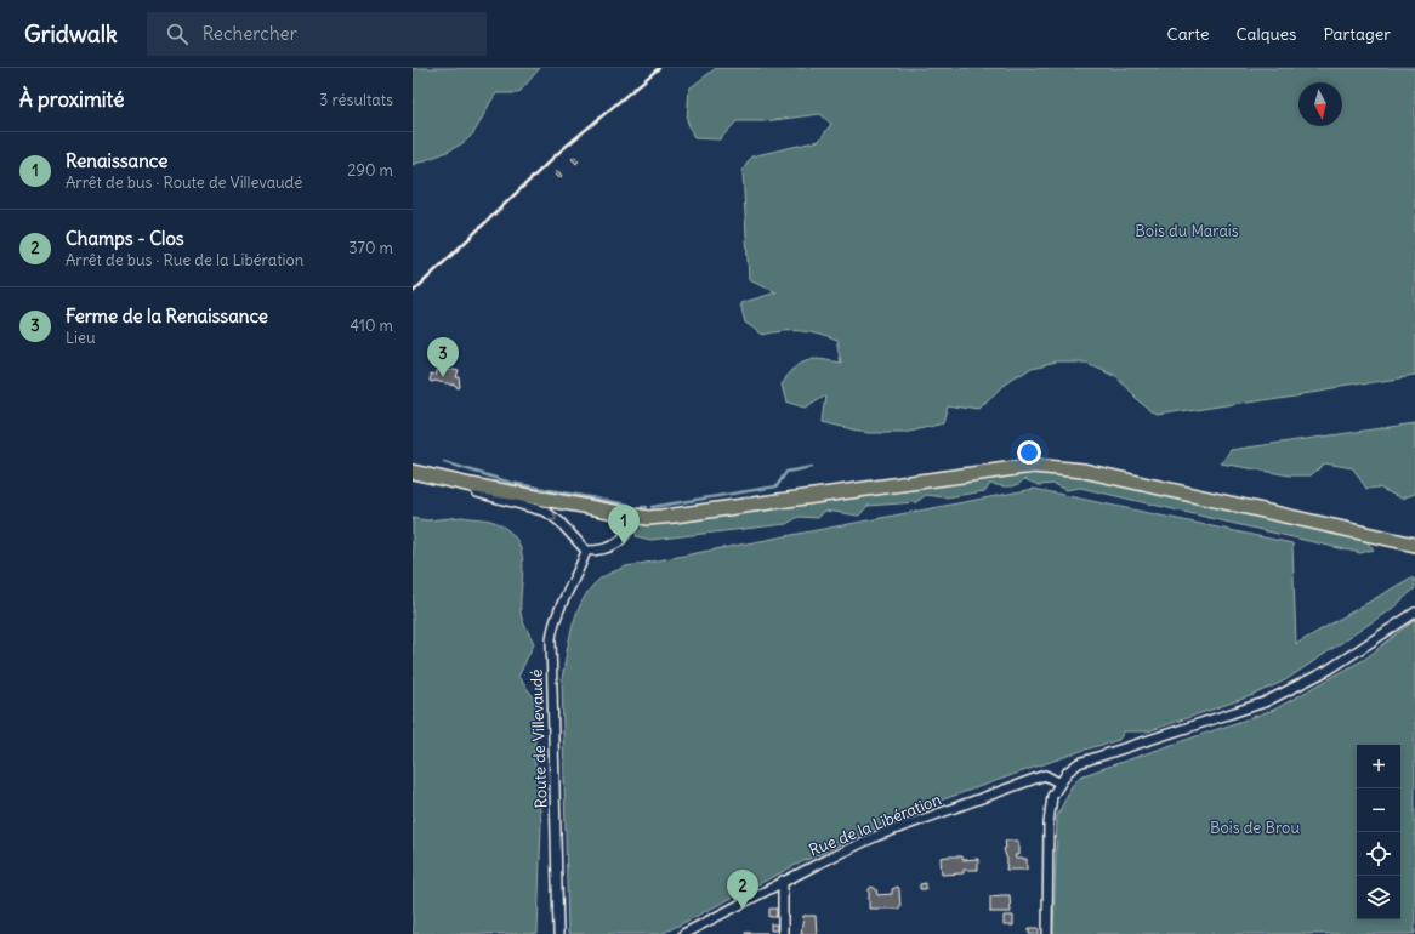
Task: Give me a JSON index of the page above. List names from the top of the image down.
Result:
{
  "streets": {
    "street": ["Route de Villevaudé", "Rue de la Libération"]
  },
  "parks": ["Bois du Marais", "Bois de Brou"],
  "north": "bottom",
  "page": {
    "header": "Gridwalk",
    "search": "Rechercher",
    "nav": ["Carte", "Calques", "Partager"],
    "heading": ["À proximité", "3 résultats"],
    "list": [
      {
        "mark": "1",
        "name": "Renaissance",
        "note": "Arrêt de bus · Route de Villevaudé",
        "value": "290 m"
      },
      {
        "mark": "2",
        "name": "Champs - Clos",
        "note": "Arrêt de bus · Rue de la Libération",
        "value": "370 m"
      },
      {
        "mark": "3",
        "name": "Ferme de la Renaissance",
        "note": "Lieu",
        "value": "410 m"
      }
    ],
    "pins": ["3", "1", "2"],
    "map_buttons": ["+", "−"]
  }
}
